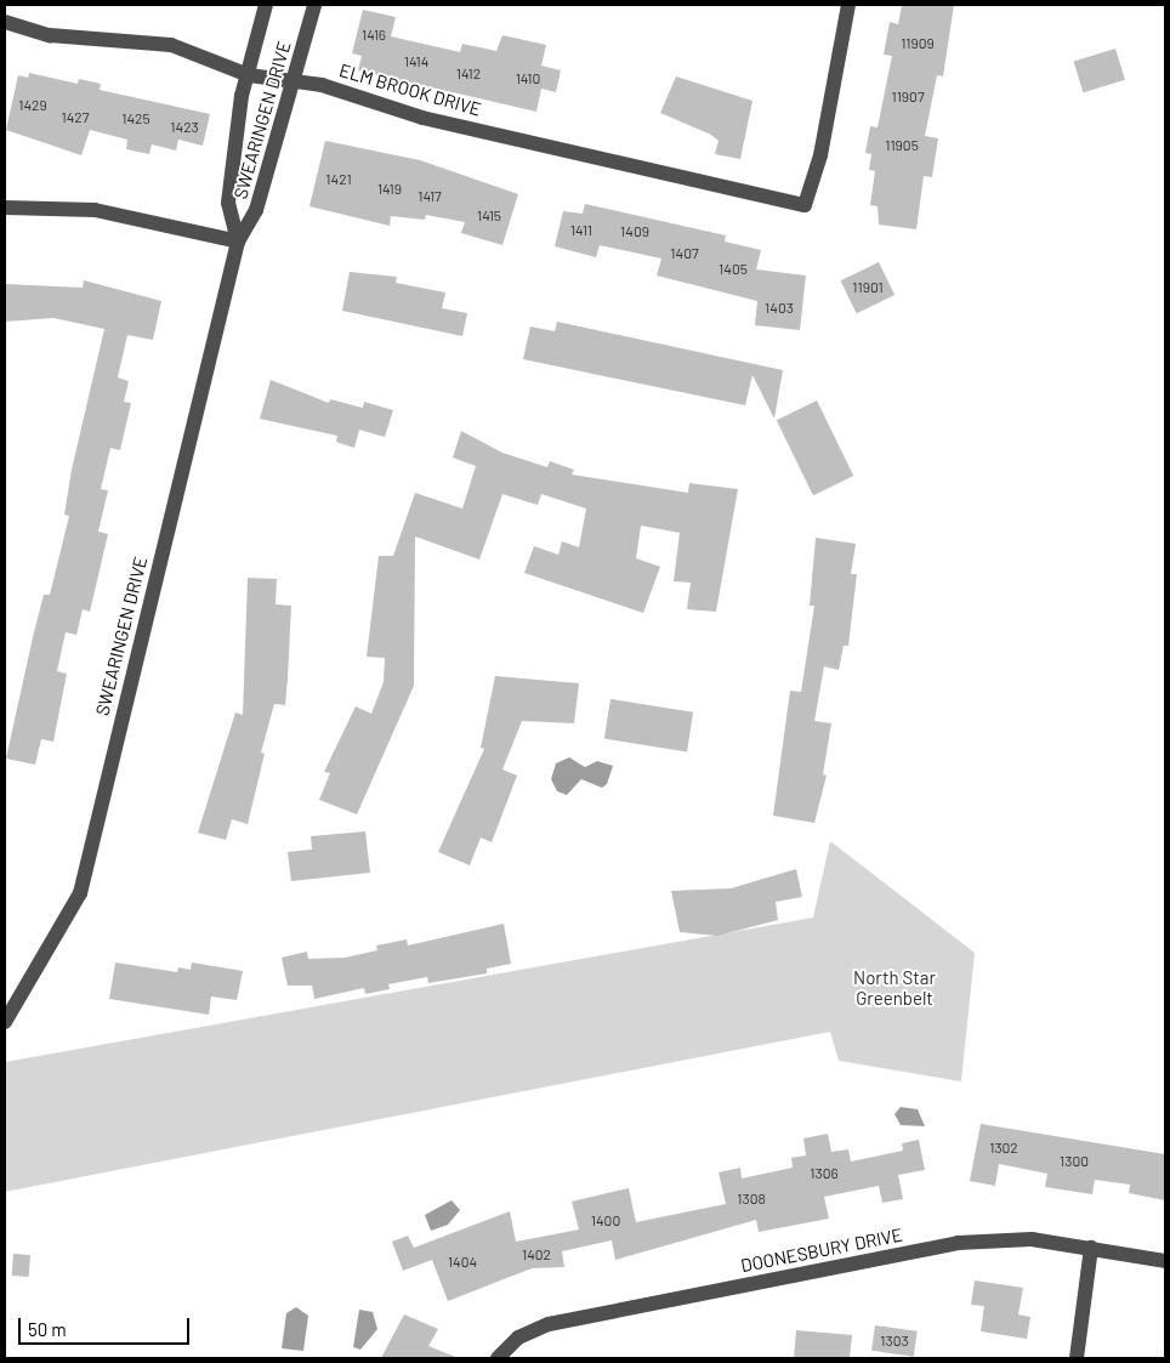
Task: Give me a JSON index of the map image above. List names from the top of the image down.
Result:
{
  "streets": {
    "street": ["ELM BROOK DRIVE", "SWEARINGEN DRIVE", "DOONESBURY DRIVE"]
  },
  "crossings": [
    ["ELM BROOK DRIVE", "SWEARINGEN DRIVE"]
  ],
  "parks": ["North Star Greenbelt"],
  "house_numbers": [
    "1416",
    "11909",
    "1414",
    "1412",
    "1410",
    "11907",
    "1429",
    "1427",
    "1425",
    "1423",
    "11905",
    "1421",
    "1419",
    "1417",
    "1415",
    "1411",
    "1409",
    "1407",
    "1405",
    "11901",
    "1403",
    "1302",
    "1300",
    "1306",
    "1308",
    "1400",
    "1402",
    "1404",
    "1303"
  ],
  "scale_bar": "50 m"
}
